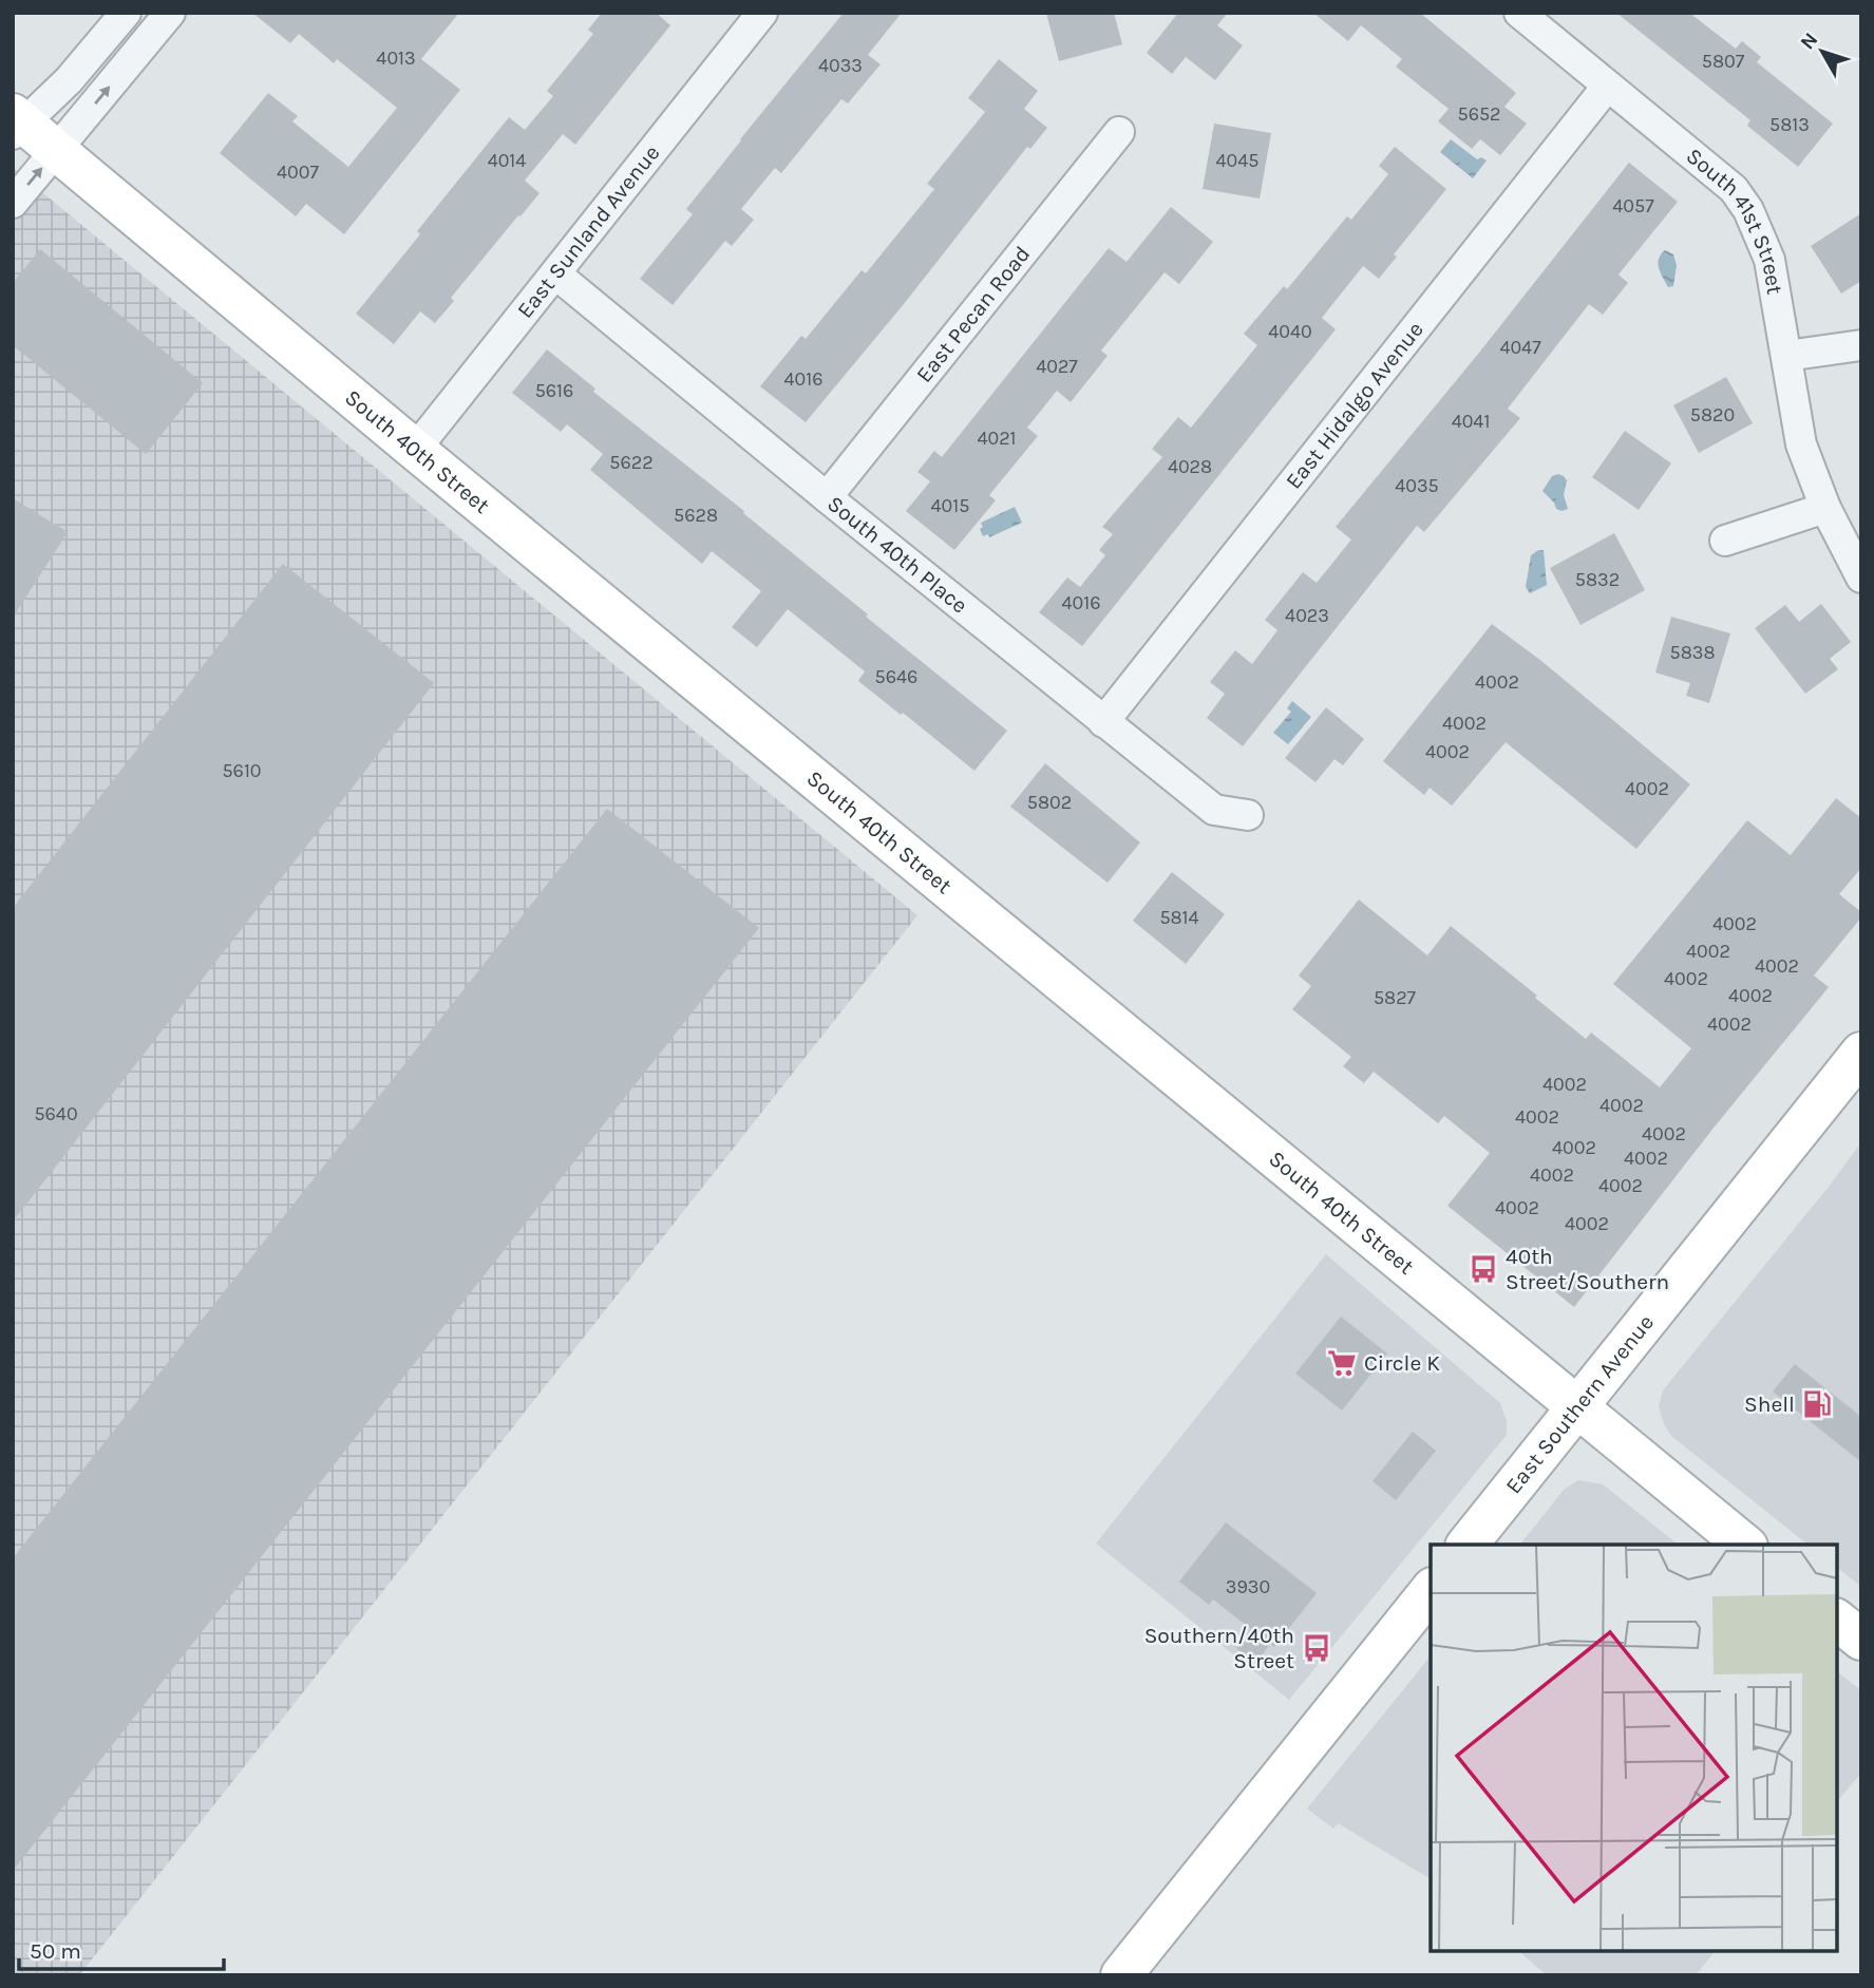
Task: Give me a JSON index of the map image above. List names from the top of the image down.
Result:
{
  "streets": {
    "main road": ["South 40th Street", "East Southern Avenue"],
    "street": [
      "South 41st Street",
      "East Sunland Avenue",
      "East Pecan Road",
      "East Hidalgo Avenue",
      "South 40th Place"
    ]
  },
  "crossings": [
    ["South 41st Street", "East Hidalgo Avenue"],
    ["East Sunland Avenue", "South 40th Street"],
    ["East Sunland Avenue", "South 40th Place"],
    ["East Pecan Road", "South 40th Place"],
    ["East Hidalgo Avenue", "South 40th Place"],
    ["South 40th Street", "East Southern Avenue"]
  ],
  "places": {
    "bus stop": ["40th Street/Southern", "Southern/40th Street"],
    "supermarket": ["Circle K"],
    "fuel station": ["Shell"]
  },
  "house_numbers": [
    "4013",
    "5807",
    "4033",
    "5652",
    "5813",
    "4014",
    "4045",
    "4007",
    "4057",
    "4040",
    "4047",
    "4027",
    "4016",
    "5616",
    "5820",
    "4041",
    "4021",
    "5622",
    "4028",
    "4035",
    "4015",
    "5628",
    "5832",
    "4016",
    "4023",
    "5838",
    "5646",
    "4002",
    "4002",
    "4002",
    "5610",
    "4002",
    "5802",
    "5814",
    "4002",
    "4002",
    "4002",
    "4002",
    "4002",
    "5827",
    "4002",
    "4002",
    "4002",
    "5640",
    "4002",
    "4002",
    "4002",
    "4002",
    "4002",
    "4002",
    "4002",
    "4002",
    "3930"
  ],
  "scale_bar": "50 m",
  "north": "top left"
}
